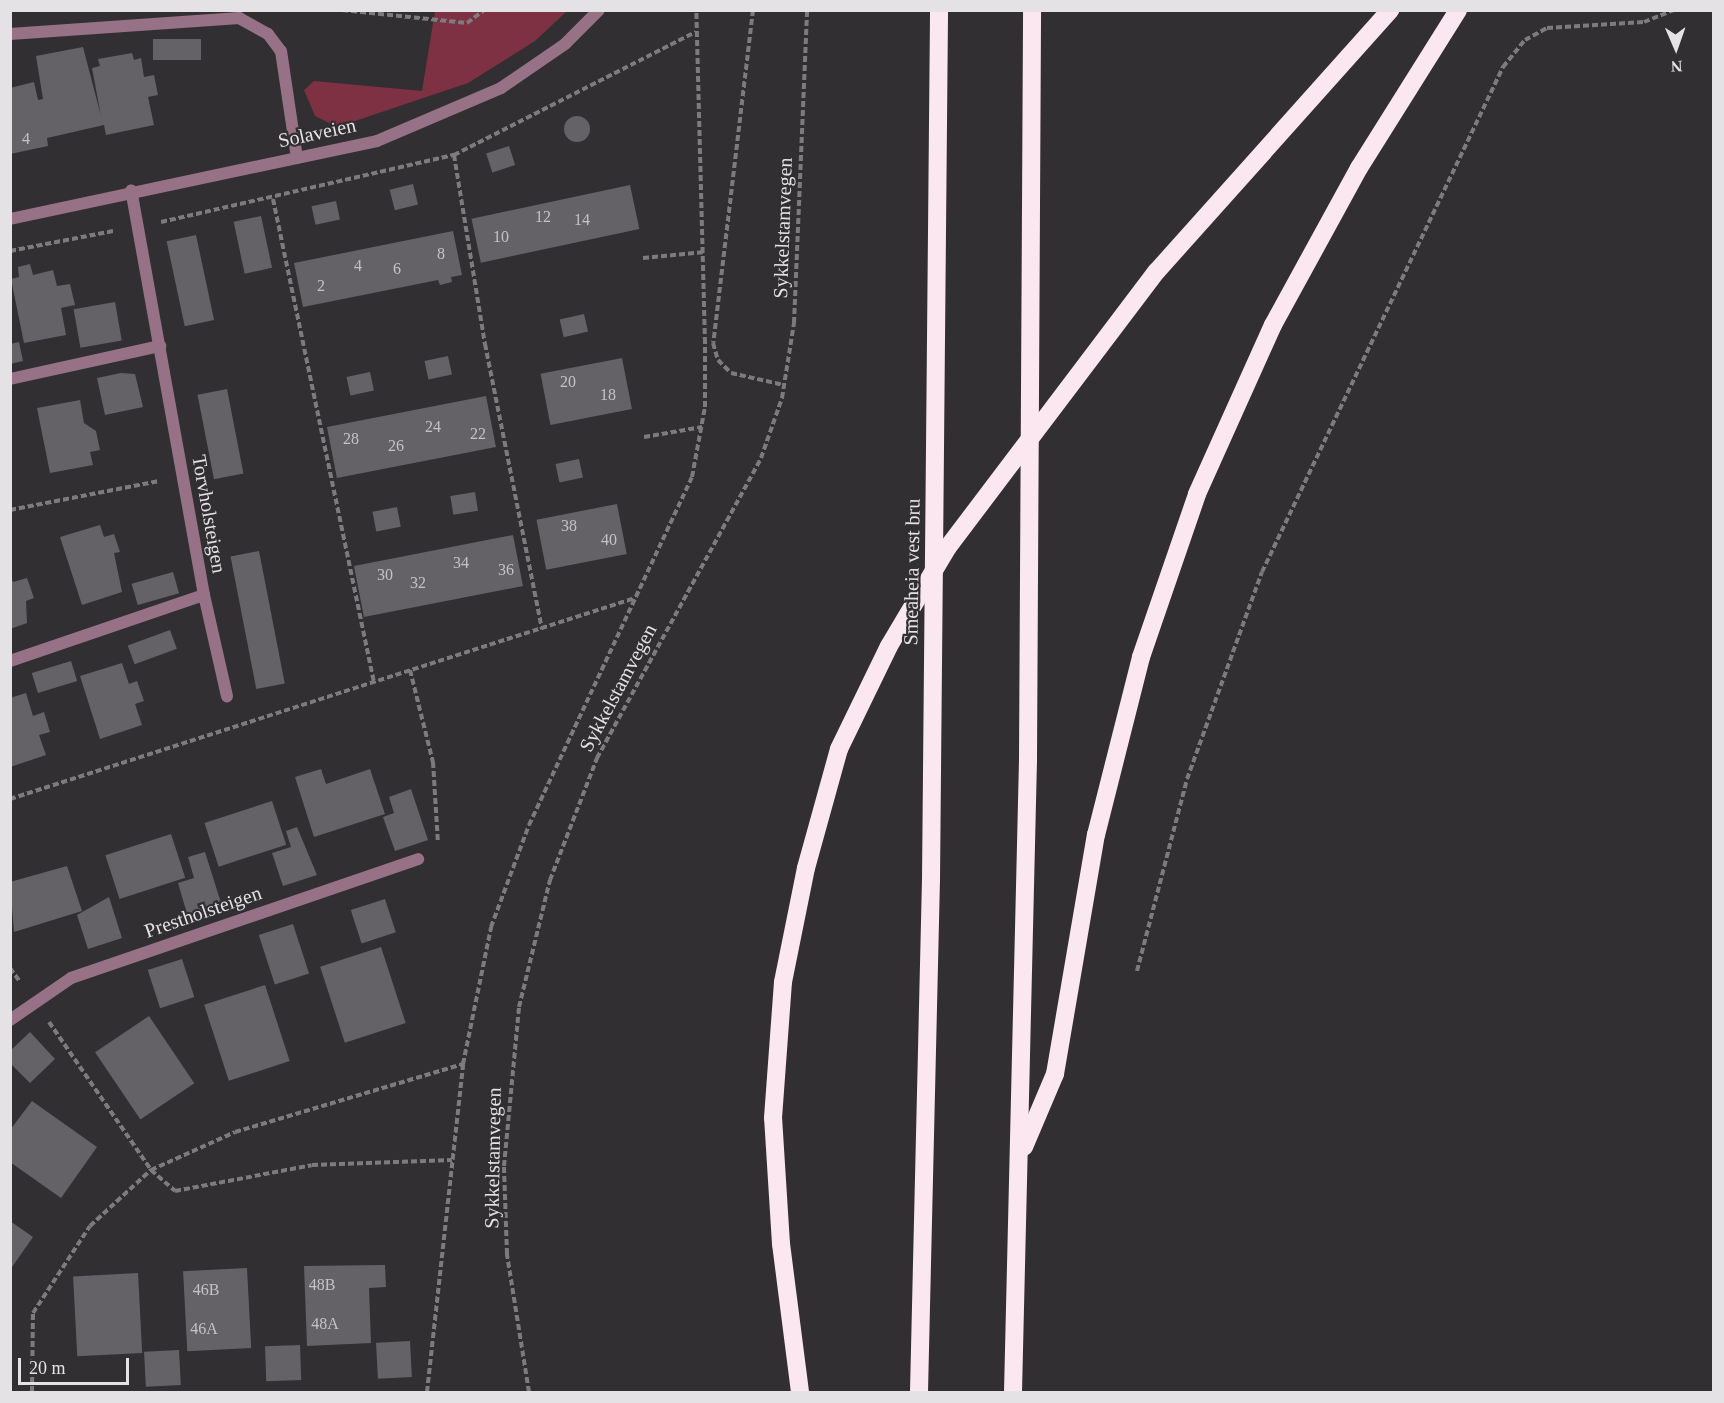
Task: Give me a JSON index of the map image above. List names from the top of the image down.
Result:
{
  "streets": {
    "highway": ["Smeaheia vest bru"],
    "street": ["Solaveien", "Torvholsteigen", "Prestholsteigen"],
    "path": ["Sykkelstamvegen"]
  },
  "crossings": [
    ["Solaveien", "Torvholsteigen"]
  ],
  "house_numbers": [
    "4",
    "12",
    "14",
    "10",
    "8",
    "4",
    "6",
    "2",
    "20",
    "18",
    "24",
    "22",
    "28",
    "26",
    "38",
    "40",
    "34",
    "36",
    "30",
    "32",
    "48B",
    "46B",
    "48A",
    "46A"
  ],
  "scale_bar": "20 m",
  "north": "bottom"
}
